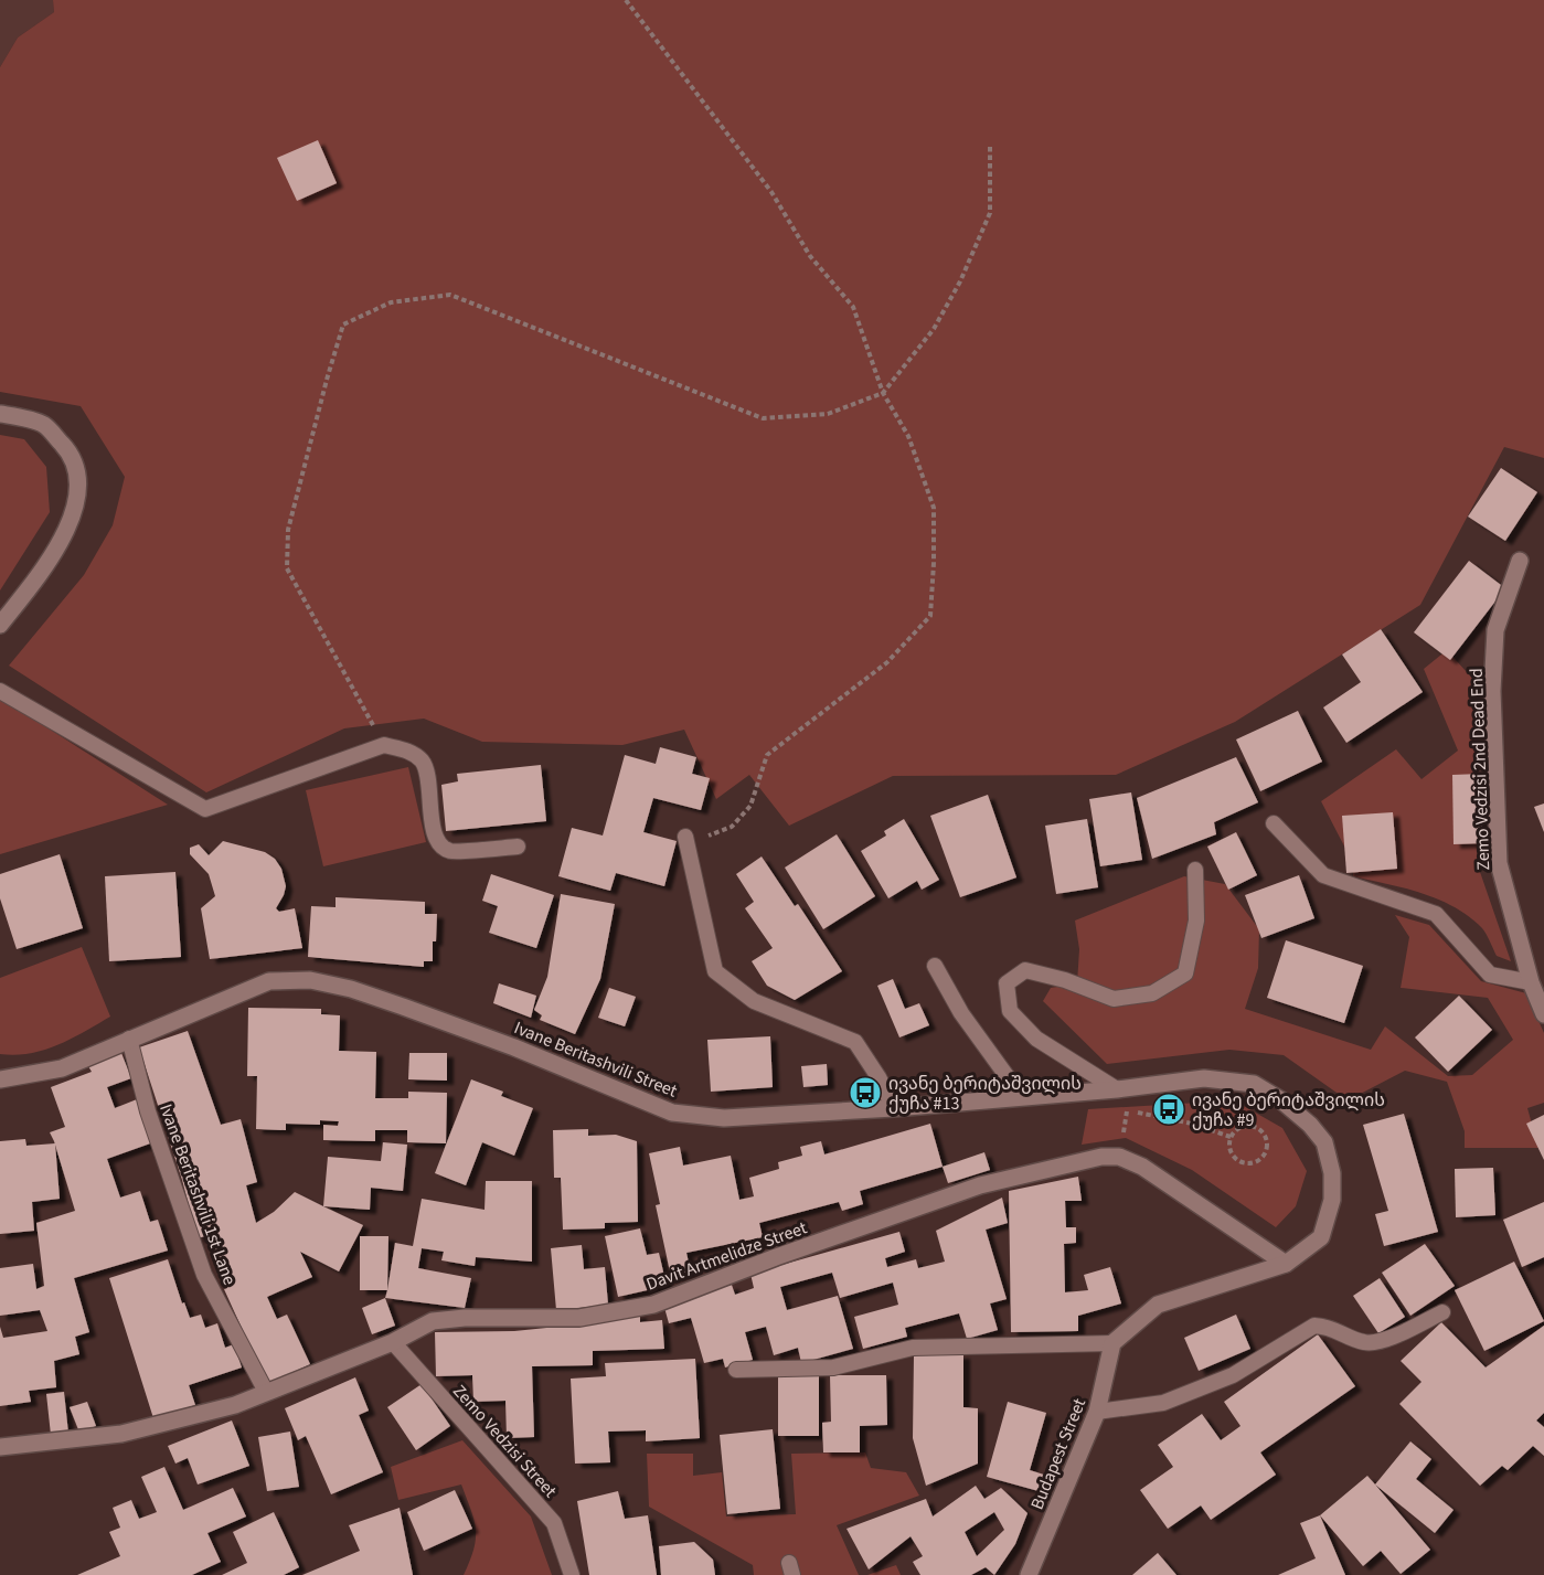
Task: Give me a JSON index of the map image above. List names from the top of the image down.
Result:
{
  "streets": {
    "main road": [
      "Zemo Vedzisi 2nd Dead End",
      "Ivane Beritashvili Street",
      "Davit Artmelidze Street",
      "Budapest Street"
    ],
    "lane": ["Ivane Beritashvili 1st Lane", "Zemo Vedzisi Street"]
  },
  "crossings": [
    ["Ivane Beritashvili Street", "Ivane Beritashvili 1st Lane"],
    ["Ivane Beritashvili Street", "Davit Artmelidze Street"],
    ["Ivane Beritashvili Street", "Budapest Street"],
    ["Ivane Beritashvili 1st Lane", "Davit Artmelidze Street"],
    ["Davit Artmelidze Street", "Zemo Vedzisi Street"]
  ],
  "places": {
    "bus stop": ["ივანე ბერიტაშვილის ქუჩა #13", "ივანე ბერიტაშვილის ქუჩა #9"]
  }
}
